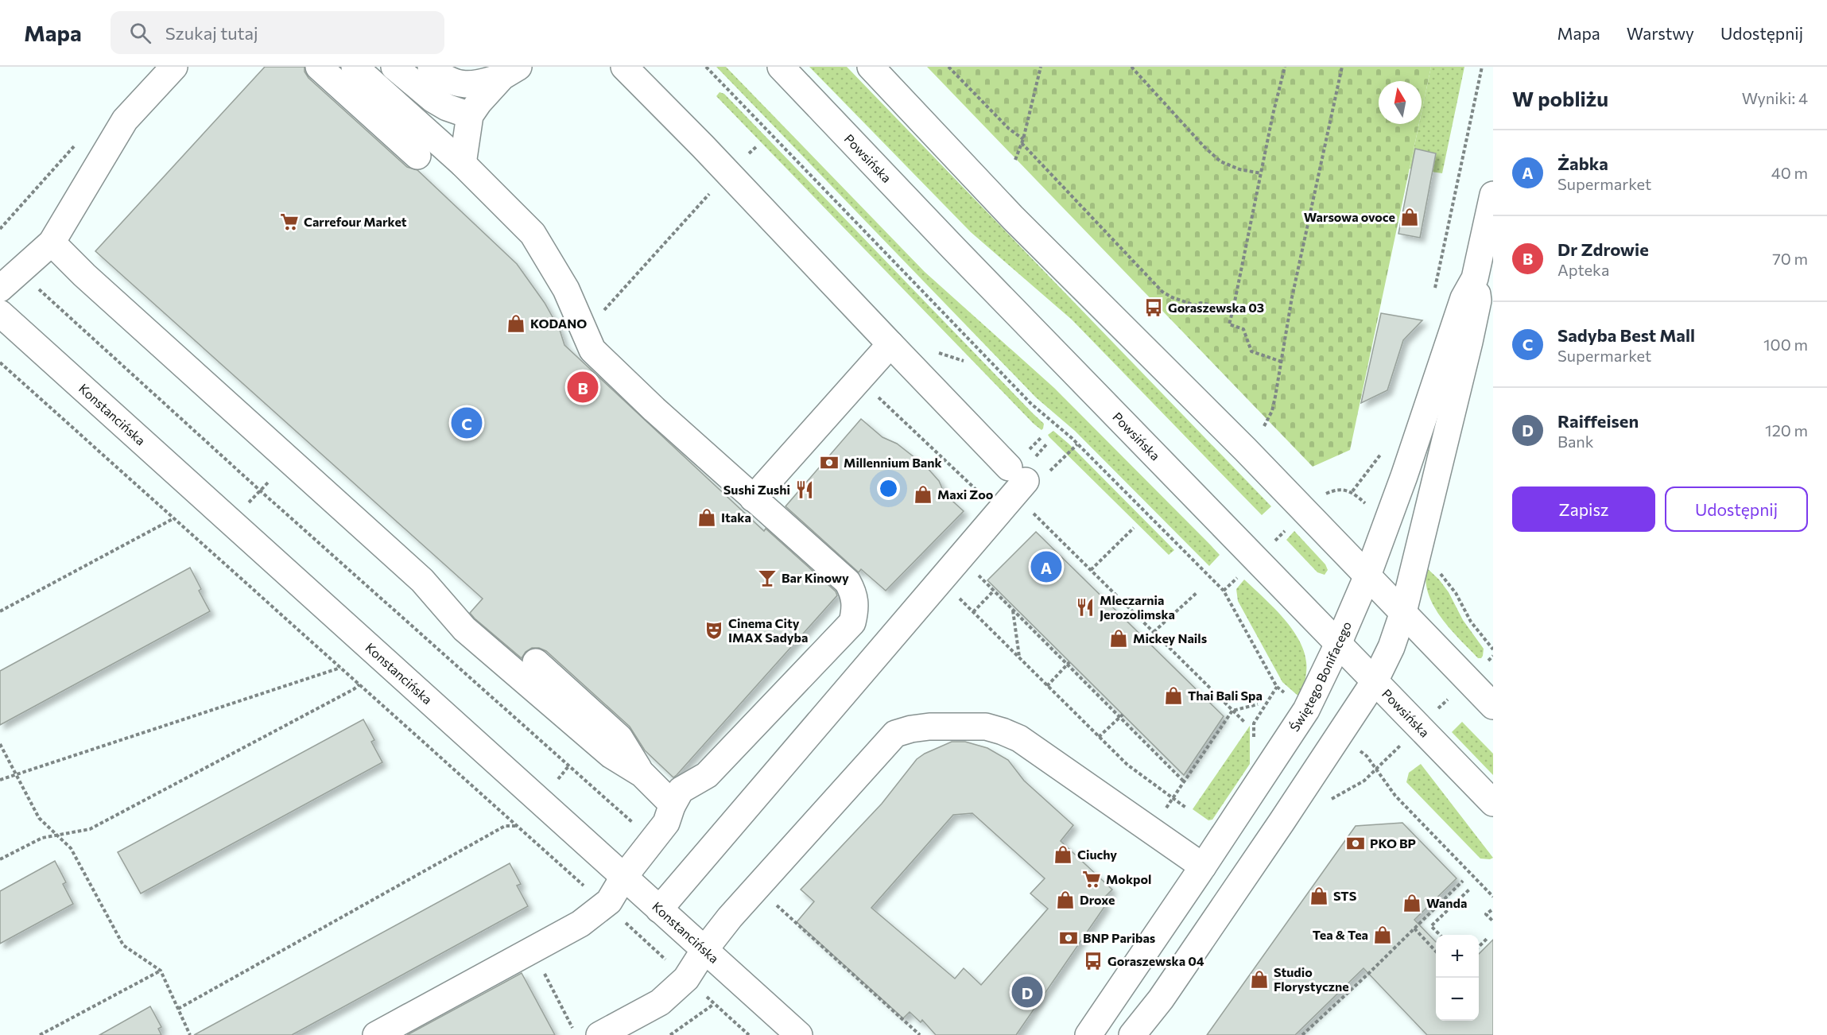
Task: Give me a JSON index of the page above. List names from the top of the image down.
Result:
{
  "streets": {
    "street": ["Powsińska", "Konstancińska", "Świętego Bonifacego"]
  },
  "crossings": [
    ["Powsińska", "Świętego Bonifacego"]
  ],
  "places": {
    "shop": [
      "Warsowa ovoce",
      "KODANO",
      "Maxi Zoo",
      "Itaka",
      "Mickey Nails",
      "Thai Bali Spa",
      "Ciuchy",
      "STS",
      "Droxe",
      "Wanda",
      "Tea & Tea",
      "Studio Florystyczne"
    ],
    "supermarket": ["Carrefour Market", "Mokpol"],
    "bus stop": ["Goraszewska 03", "Goraszewska 04"],
    "bank": ["Millennium Bank", "PKO BP", "BNP Paribas"],
    "restaurant": ["Sushi Zushi", "Mleczarnia Jerozolimska"],
    "bar": ["Bar Kinowy"],
    "theatre": ["Cinema City IMAX Sadyba"]
  },
  "north": "top",
  "page": {
    "header": "Mapa",
    "search": "Szukaj tutaj",
    "nav": ["Mapa", "Warstwy", "Udostępnij"],
    "heading": ["W pobliżu", "Wyniki: 4"],
    "list": [
      {
        "mark": "A",
        "name": "Żabka",
        "note": "Supermarket",
        "value": "40 m"
      },
      {
        "mark": "B",
        "name": "Dr Zdrowie",
        "note": "Apteka",
        "value": "70 m"
      },
      {
        "mark": "C",
        "name": "Sadyba Best Mall",
        "note": "Supermarket",
        "value": "100 m"
      },
      {
        "mark": "D",
        "name": "Raiffeisen",
        "note": "Bank",
        "value": "120 m"
      }
    ],
    "pins": [
      "B",
      "C",
      "A",
      "D"
    ],
    "buttons": ["Zapisz", "Udostępnij"],
    "map_buttons": ["+", "−"]
  }
}
